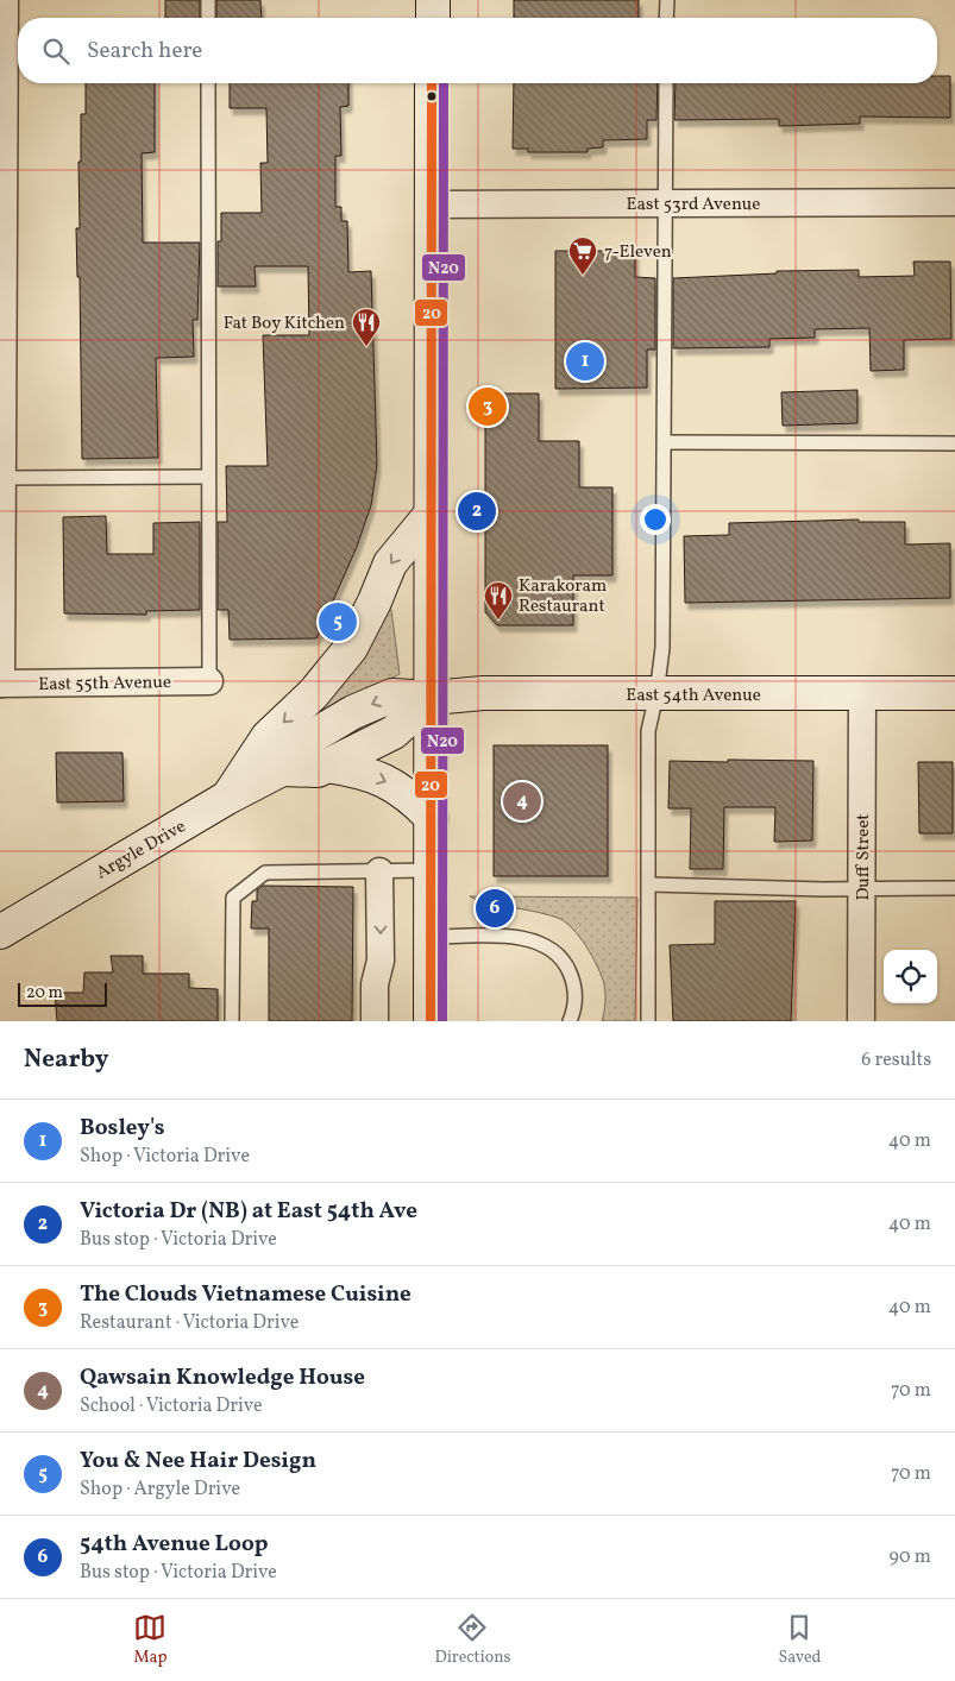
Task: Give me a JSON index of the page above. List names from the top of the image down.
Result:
{
  "streets": {
    "street": [
      "East 53rd Avenue",
      "East 55th Avenue",
      "East 54th Avenue",
      "Argyle Drive",
      "Duff Street"
    ]
  },
  "crossings": [
    ["East 54th Avenue", "Argyle Drive"],
    ["East 54th Avenue", "Duff Street"]
  ],
  "places": {
    "supermarket": ["7-Eleven"],
    "restaurant": ["Fat Boy Kitchen", "Karakoram Restaurant"]
  },
  "lines": ["transit line 20", "transit line N20"],
  "scale_bar": "20 m",
  "page": {
    "search": "Search here",
    "pins": [
      "1",
      "3",
      "2",
      "5",
      "4",
      "6"
    ],
    "scale": "20 m",
    "heading": ["Nearby", "6 results"],
    "list": [
      {
        "mark": "1",
        "name": "Bosley's",
        "note": "Shop · Victoria Drive",
        "value": "40 m"
      },
      {
        "mark": "2",
        "name": "Victoria Dr (NB) at East 54th Ave",
        "note": "Bus stop · Victoria Drive",
        "value": "40 m"
      },
      {
        "mark": "3",
        "name": "The Clouds Vietnamese Cuisine",
        "note": "Restaurant · Victoria Drive",
        "value": "40 m"
      },
      {
        "mark": "4",
        "name": "Qawsain Knowledge House",
        "note": "School · Victoria Drive",
        "value": "70 m"
      },
      {
        "mark": "5",
        "name": "You & Nee Hair Design",
        "note": "Shop · Argyle Drive",
        "value": "70 m"
      },
      {
        "mark": "6",
        "name": "54th Avenue Loop",
        "note": "Bus stop · Victoria Drive",
        "value": "90 m"
      }
    ],
    "nav": ["Map", "Directions", "Saved"]
  }
}
